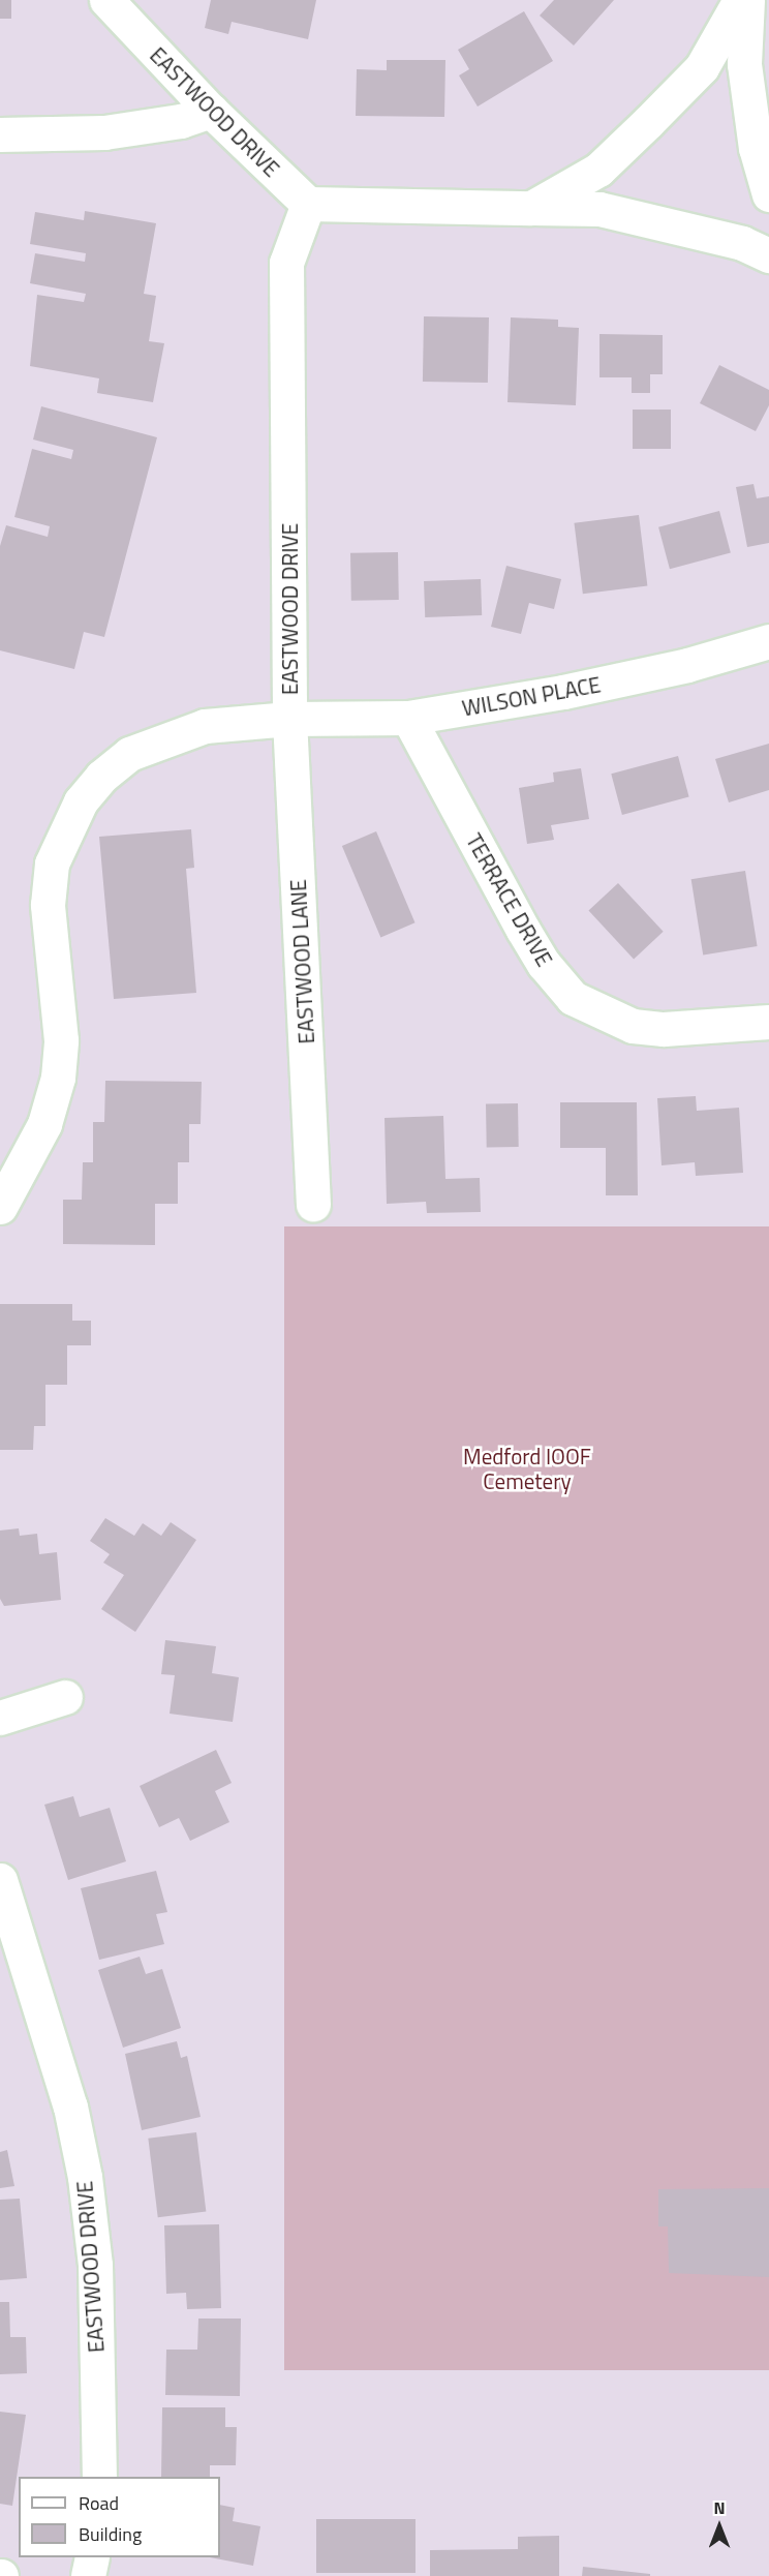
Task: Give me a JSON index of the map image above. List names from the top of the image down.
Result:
{
  "streets": {
    "street": [
      "EASTWOOD DRIVE",
      "WILSON PLACE",
      "TERRACE DRIVE",
      "EASTWOOD LANE"
    ]
  },
  "crossings": [
    ["EASTWOOD DRIVE", "WILSON PLACE"],
    ["EASTWOOD DRIVE", "EASTWOOD LANE"],
    ["WILSON PLACE", "TERRACE DRIVE"],
    ["WILSON PLACE", "EASTWOOD LANE"]
  ],
  "parks": ["Medford IOOF Cemetery"],
  "legend": ["Road", "Building"],
  "north": "top"
}
